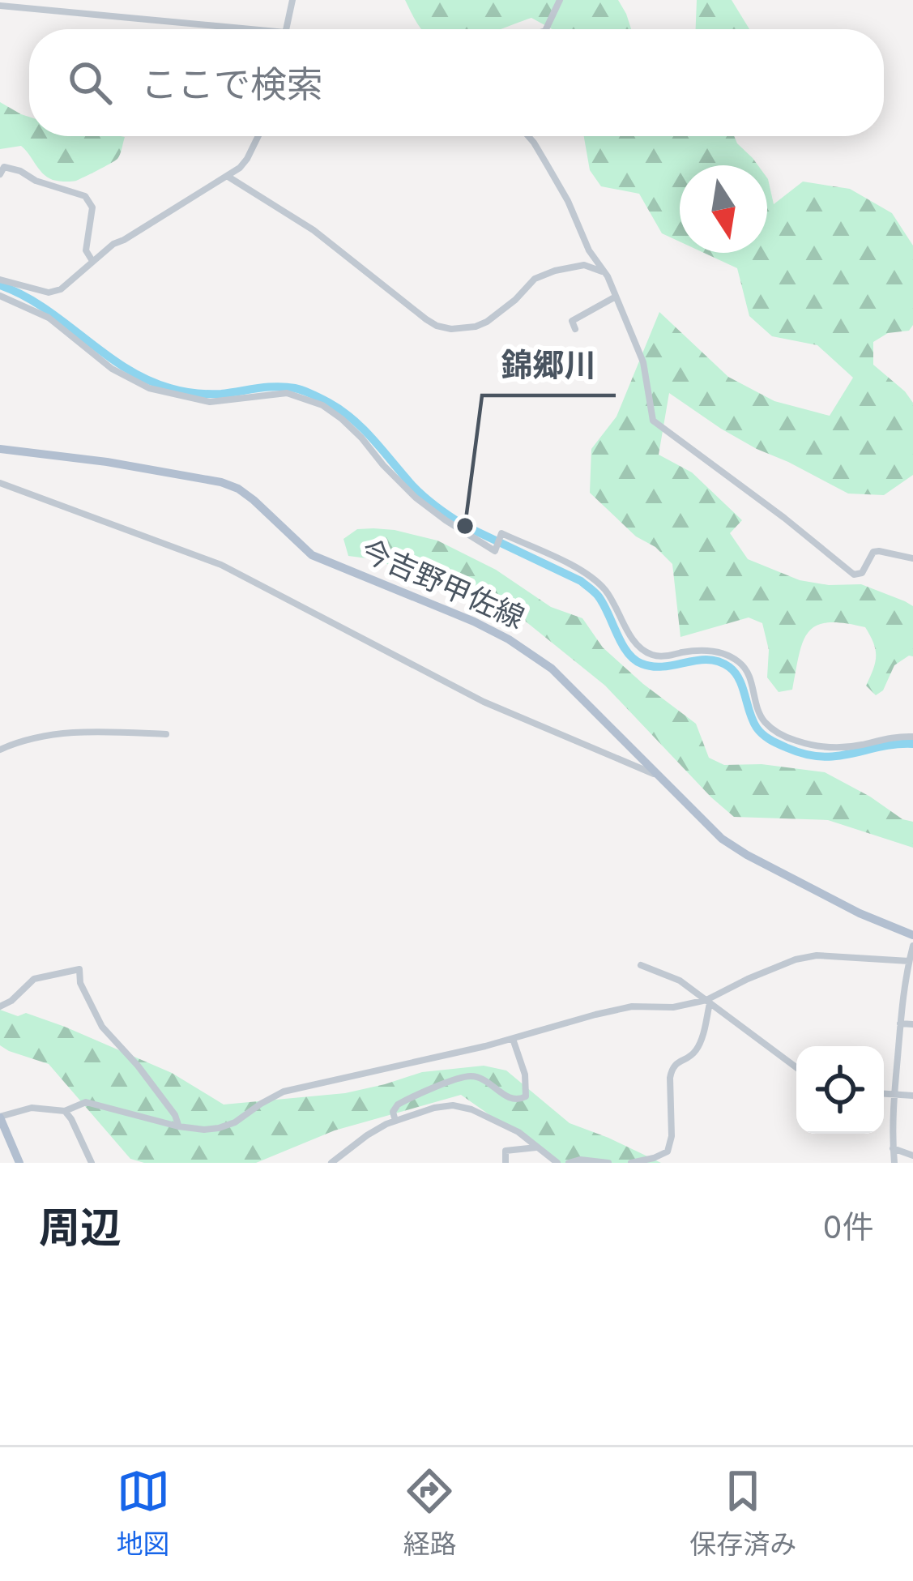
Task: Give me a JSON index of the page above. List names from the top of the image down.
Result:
{
  "streets": {
    "main road": ["今吉野甲佐線"]
  },
  "places": ["錦郷川"],
  "north": "bottom",
  "page": {
    "search": "ここで検索",
    "heading": ["周辺", "0件"],
    "nav": ["地図", "経路", "保存済み"]
  }
}
